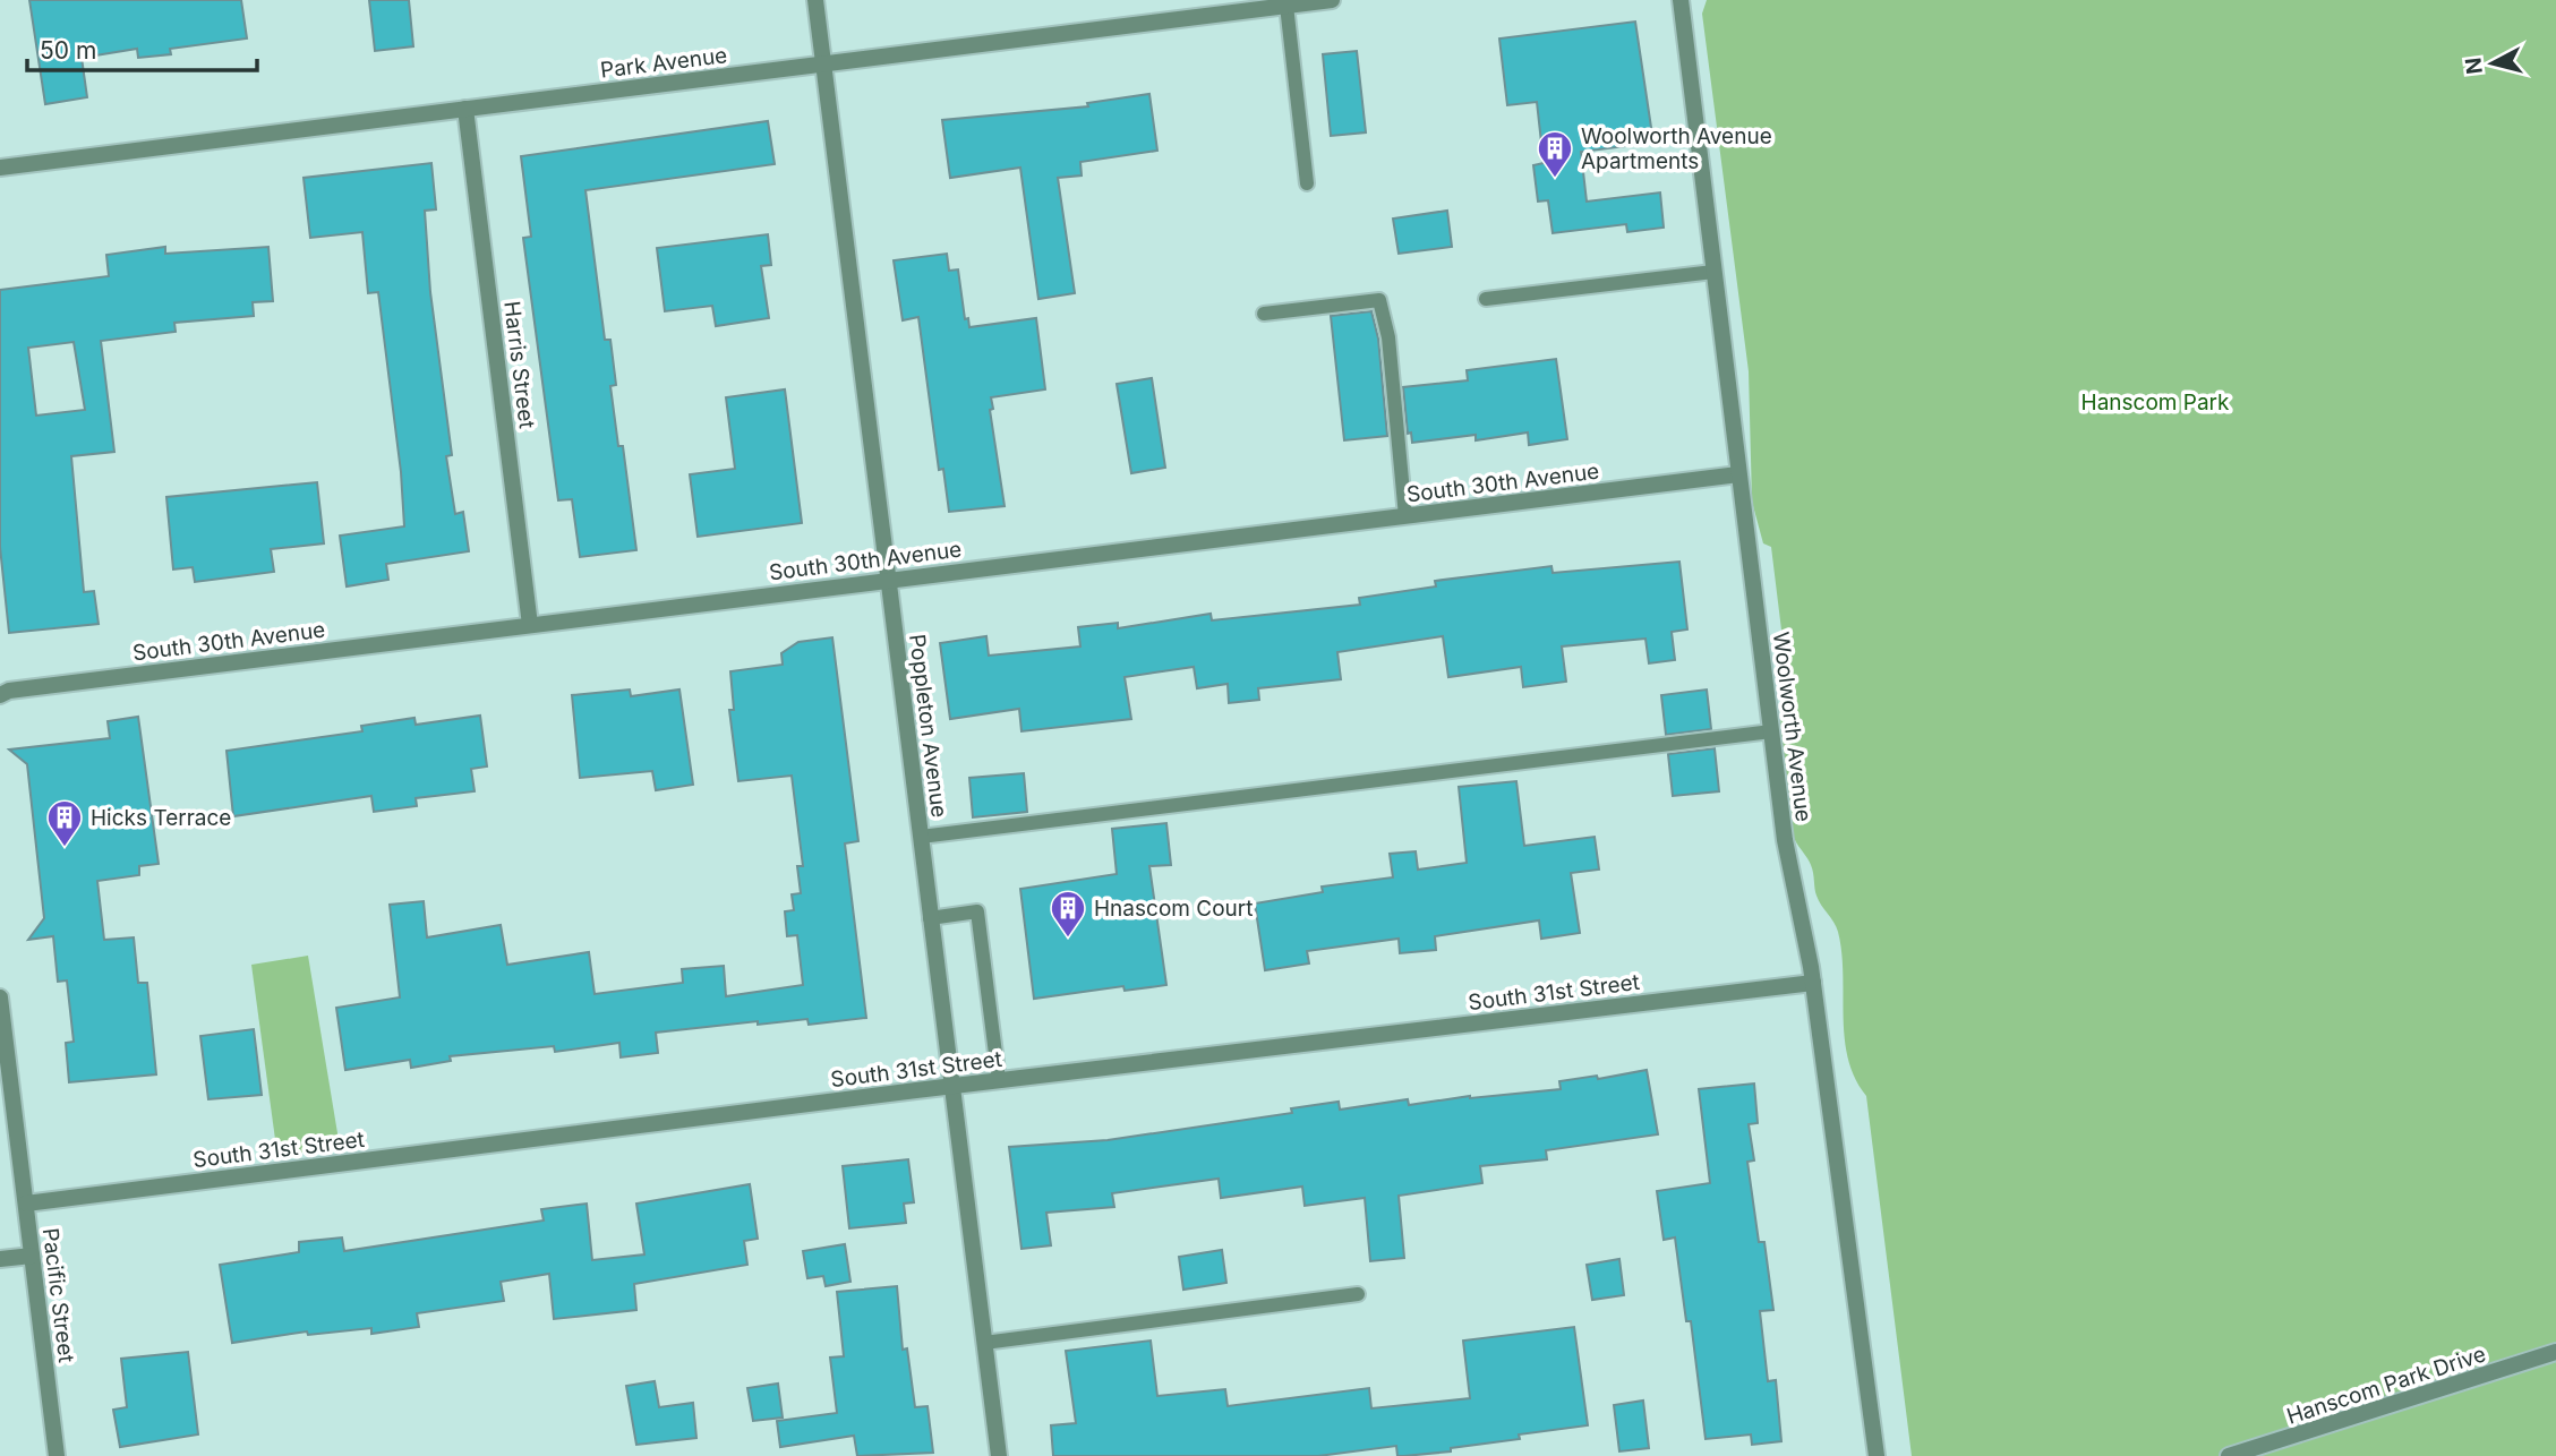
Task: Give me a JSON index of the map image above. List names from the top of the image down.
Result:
{
  "streets": {
    "street": [
      "Park Avenue",
      "Harris Street",
      "South 30th Avenue",
      "Poppleton Avenue",
      "Woolworth Avenue",
      "South 31st Street",
      "Pacific Street",
      "Hanscom Park Drive"
    ]
  },
  "crossings": [
    ["Park Avenue", "Harris Street"],
    ["Park Avenue", "Poppleton Avenue"],
    ["Harris Street", "South 30th Avenue"],
    ["South 30th Avenue", "Poppleton Avenue"],
    ["South 30th Avenue", "Woolworth Avenue"],
    ["Poppleton Avenue", "South 31st Street"],
    ["Woolworth Avenue", "South 31st Street"],
    ["South 31st Street", "Pacific Street"]
  ],
  "parks": ["Hanscom Park"],
  "places": {
    "building": ["Woolworth Avenue Apartments", "Hicks Terrace", "Hnascom Court"]
  },
  "scale_bar": "50 m",
  "north": "left"
}
